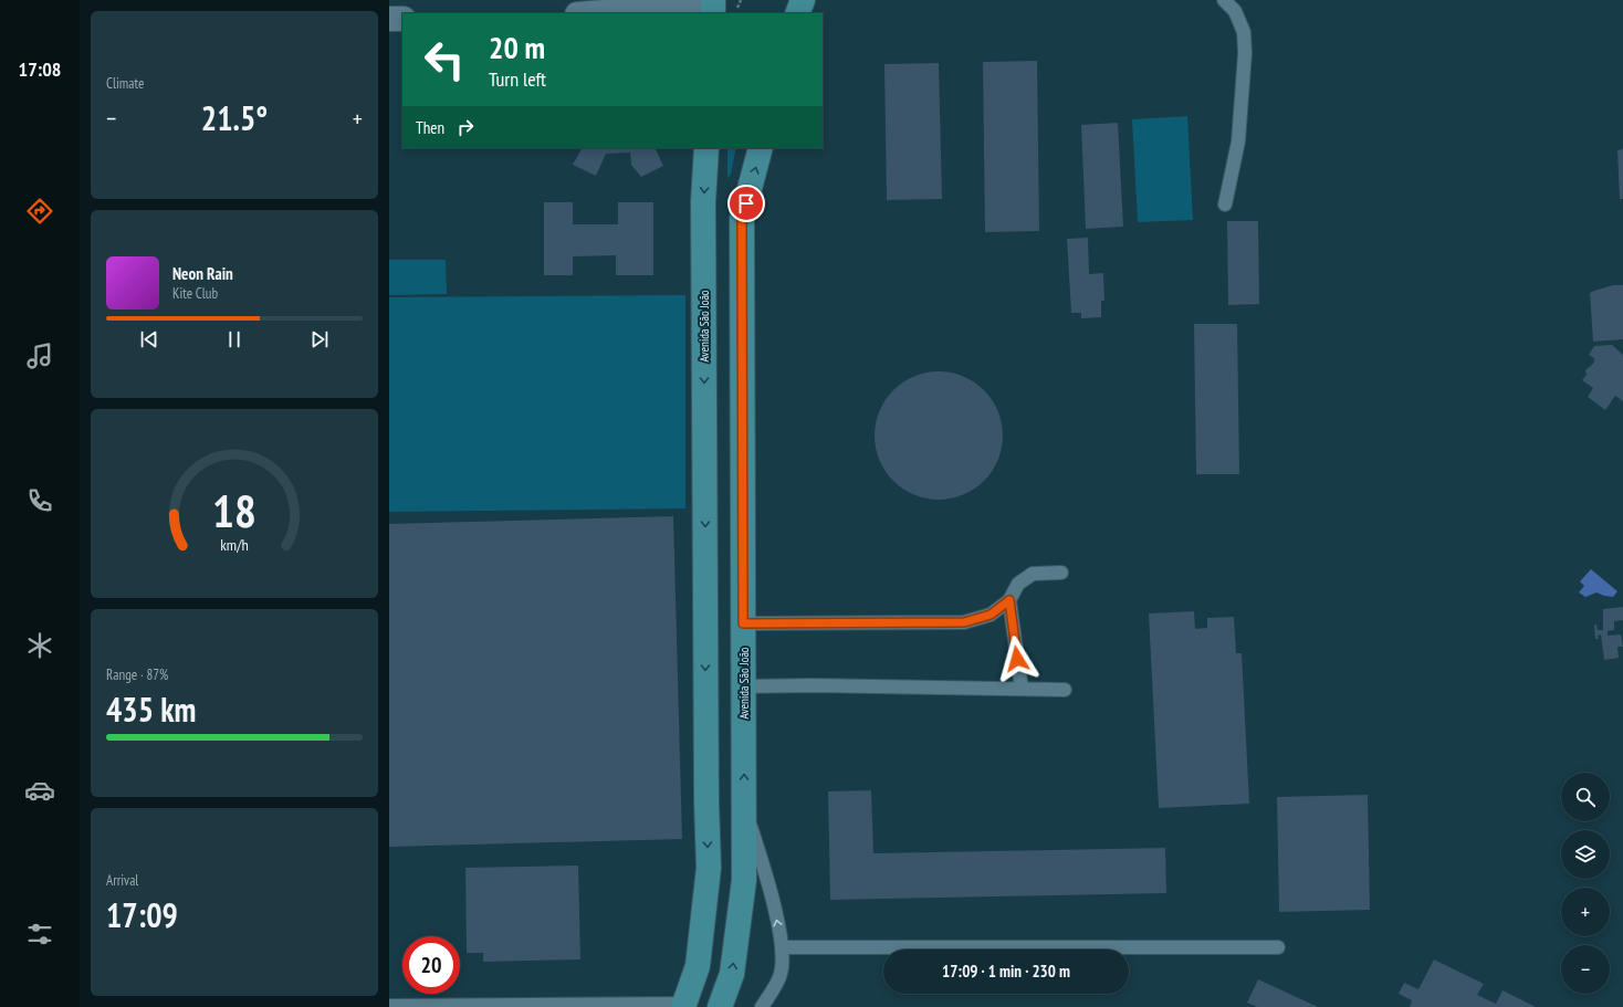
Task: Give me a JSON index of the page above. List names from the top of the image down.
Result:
{
  "streets": {
    "main road": ["Avenida São João"]
  },
  "page": {
    "tabs": "17:08",
    "tile": [
      "Climate",
      ["Range · 87%", "435 km"],
      ["Arrival", "17:09"]
    ],
    "turn": ["20 m", "Turn left"],
    "heat": ["−", "21.5°", "+"],
    "then": "Then",
    "song": ["Neon Rain", "Kite Club"],
    "map_buttons": ["+", "−"],
    "limit": "20",
    "trip": "17:09 · 1 min · 230 m",
    "gauge": ["18", "km/h"]
  }
}
